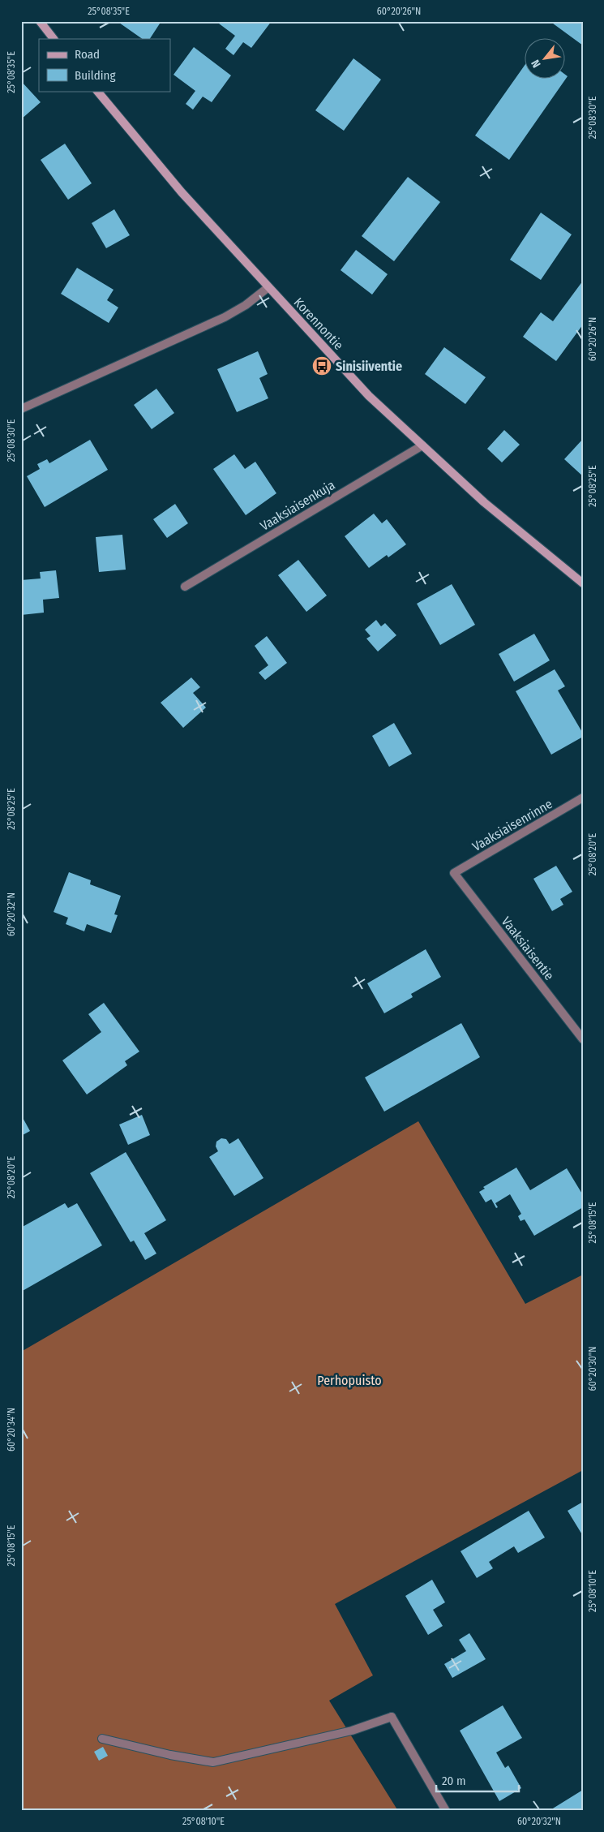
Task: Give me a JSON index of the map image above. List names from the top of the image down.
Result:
{
  "streets": {
    "street": [
      "Korennontie",
      "Vaaksiaisenkuja",
      "Vaaksiaisenrinne",
      "Vaaksiaisentie"
    ]
  },
  "crossings": [
    ["Korennontie", "Vaaksiaisenkuja"],
    ["Vaaksiaisenrinne", "Vaaksiaisentie"]
  ],
  "parks": ["Perhopuisto"],
  "places": {
    "bus stop": ["Sinisiiventie"]
  },
  "legend": ["Road", "Building"],
  "scale_bar": "20 m",
  "north": "bottom left",
  "coordinates": [
    "25°08'35\"E",
    "60°20'26\"N",
    "25°08'30\"E",
    "25°08'25\"E",
    "25°08'20\"E",
    "60°20'32\"N",
    "25°08'15\"E",
    "60°20'30\"N",
    "60°20'34\"N",
    "25°08'10\"E"
  ]
}
